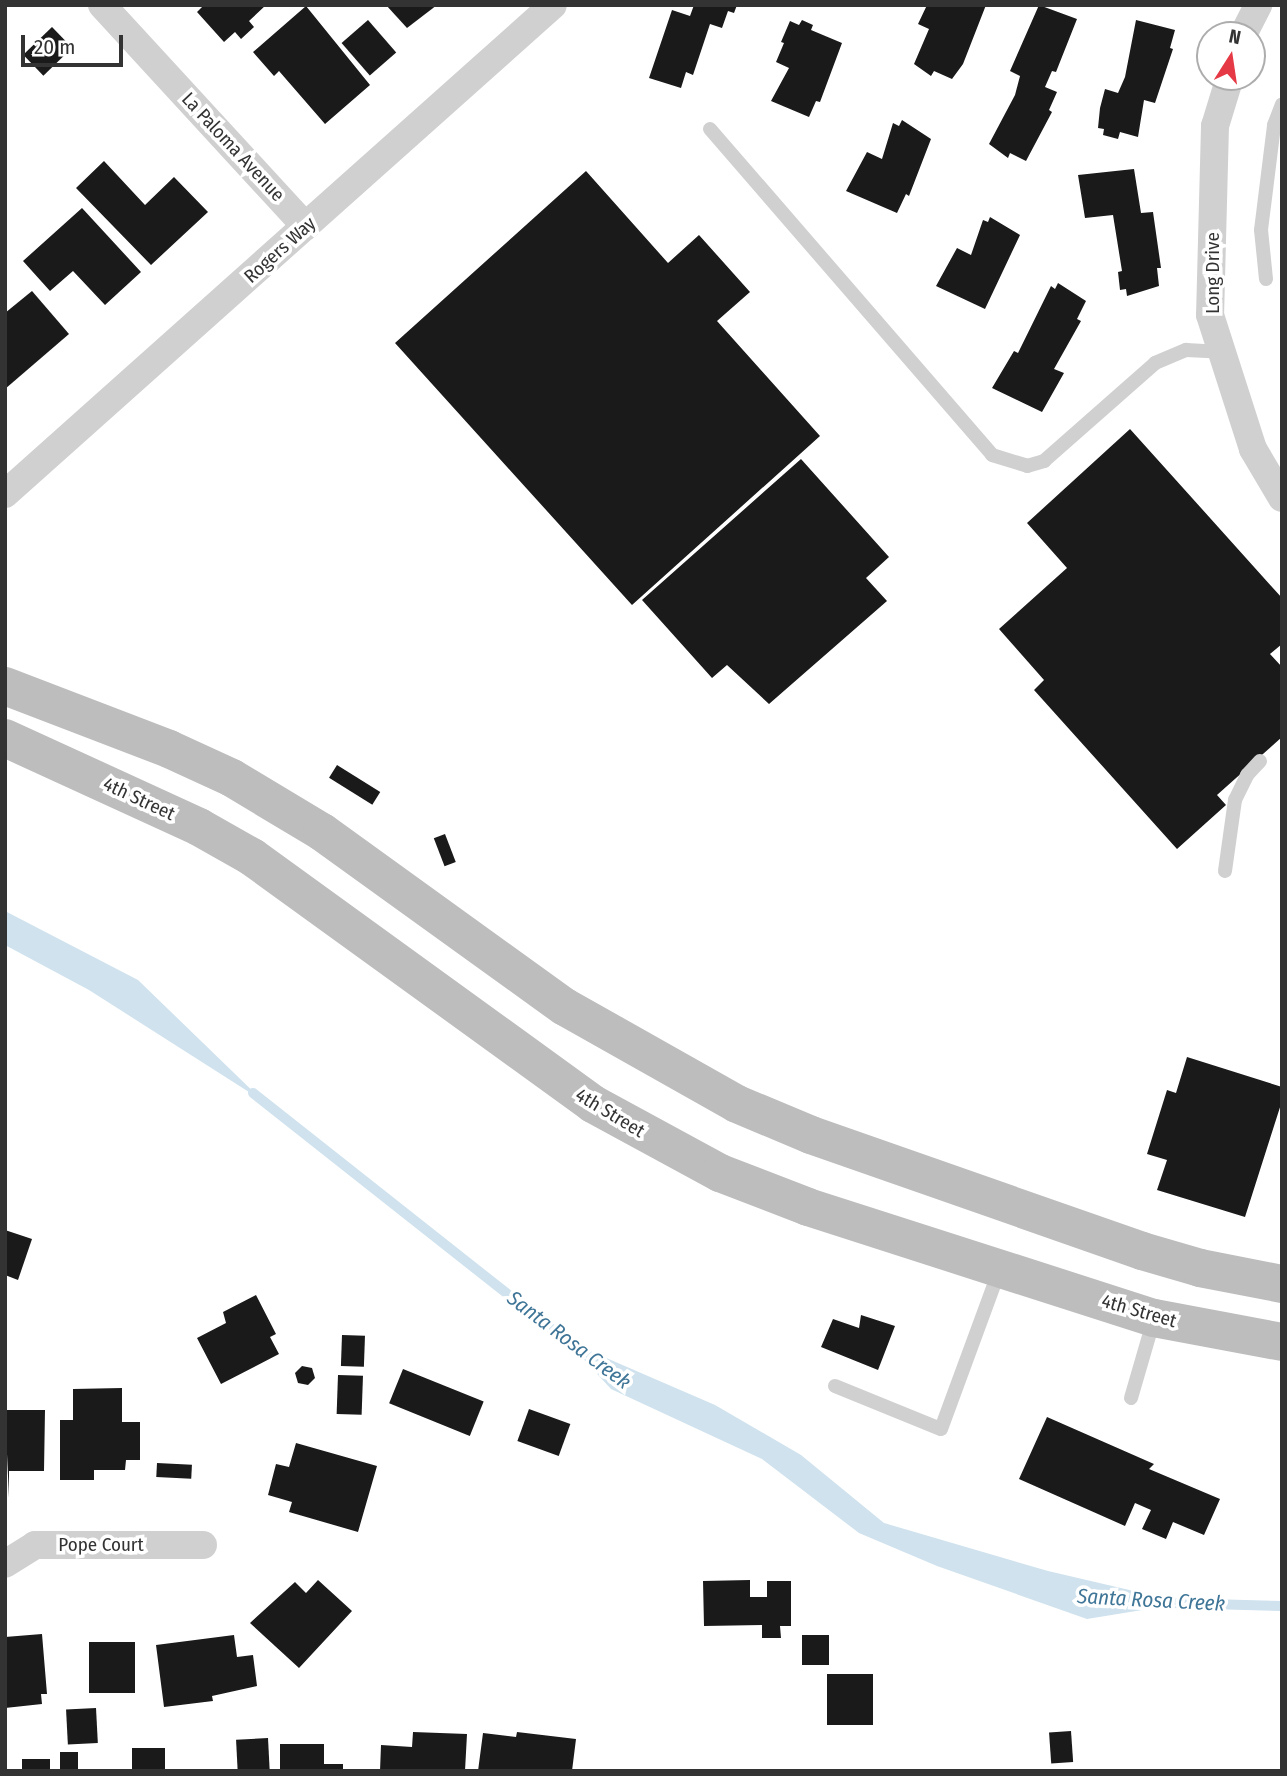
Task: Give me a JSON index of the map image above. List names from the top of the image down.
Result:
{
  "streets": {
    "main road": ["4th Street"],
    "street": [
      "La Paloma Avenue",
      "Rogers Way",
      "Long Drive",
      "Pope Court"
    ]
  },
  "crossings": [
    ["La Paloma Avenue", "Rogers Way"]
  ],
  "water": ["Santa Rosa Creek"],
  "scale_bar": "20 m",
  "north": "top"
}
